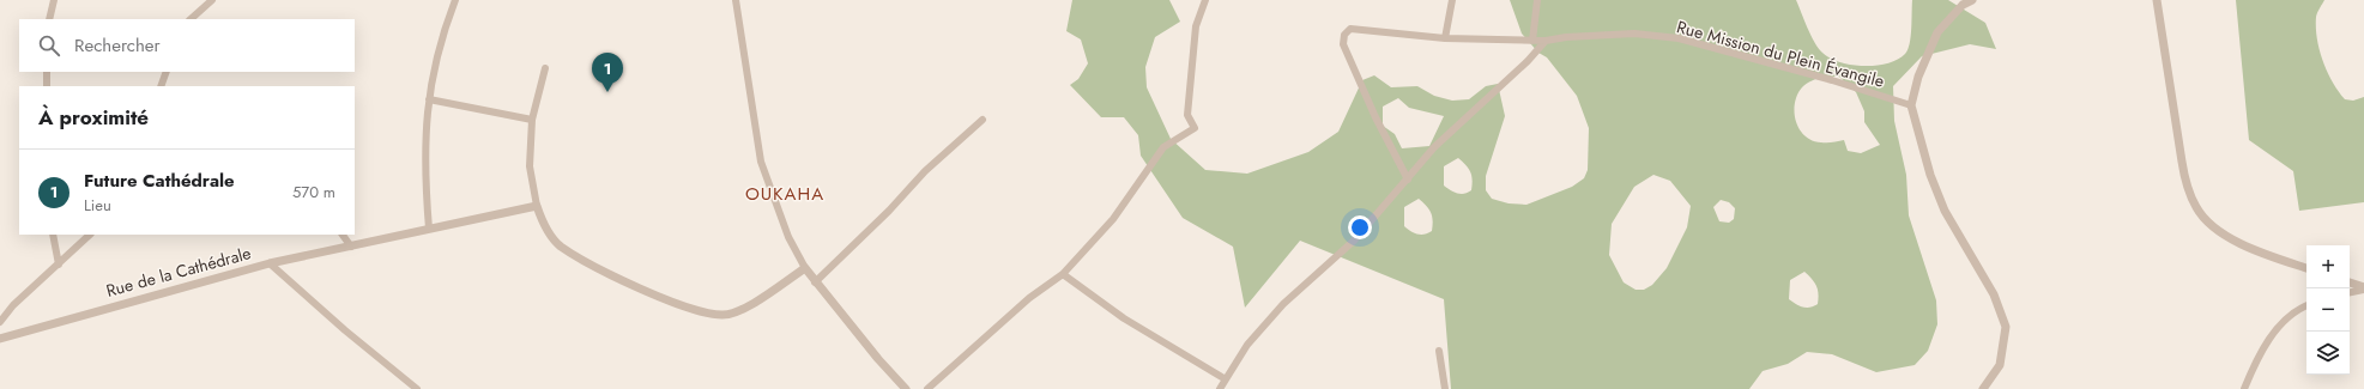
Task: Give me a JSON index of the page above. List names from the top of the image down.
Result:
{
  "streets": {
    "street": ["Rue Mission du Plein Évangile", "Rue de la Cathédrale"]
  },
  "districts": ["OUKAHA"],
  "page": {
    "search": "Rechercher",
    "pins": "1",
    "heading": "À proximité",
    "list": [
      {
        "mark": "1",
        "name": "Future Cathédrale",
        "note": "Lieu",
        "value": "570 m"
      }
    ],
    "map_buttons": ["+", "−"]
  }
}
